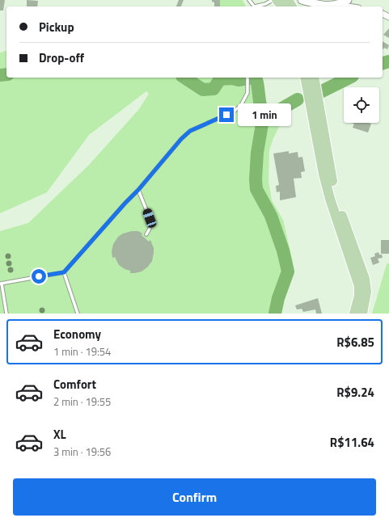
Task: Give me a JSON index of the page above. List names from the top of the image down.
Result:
{
  "page": {
    "banner": ["Pickup", "Drop-off"],
    "bubble": "1 min",
    "list": [
      {
        "name": "Economy",
        "note": "1 min · 19:54",
        "value": "R$6.85"
      },
      {
        "name": "Comfort",
        "note": "2 min · 19:55",
        "value": "R$9.24"
      },
      {
        "name": "XL",
        "note": "3 min · 19:56",
        "value": "R$11.64"
      }
    ],
    "buttons": "Confirm"
  }
}
